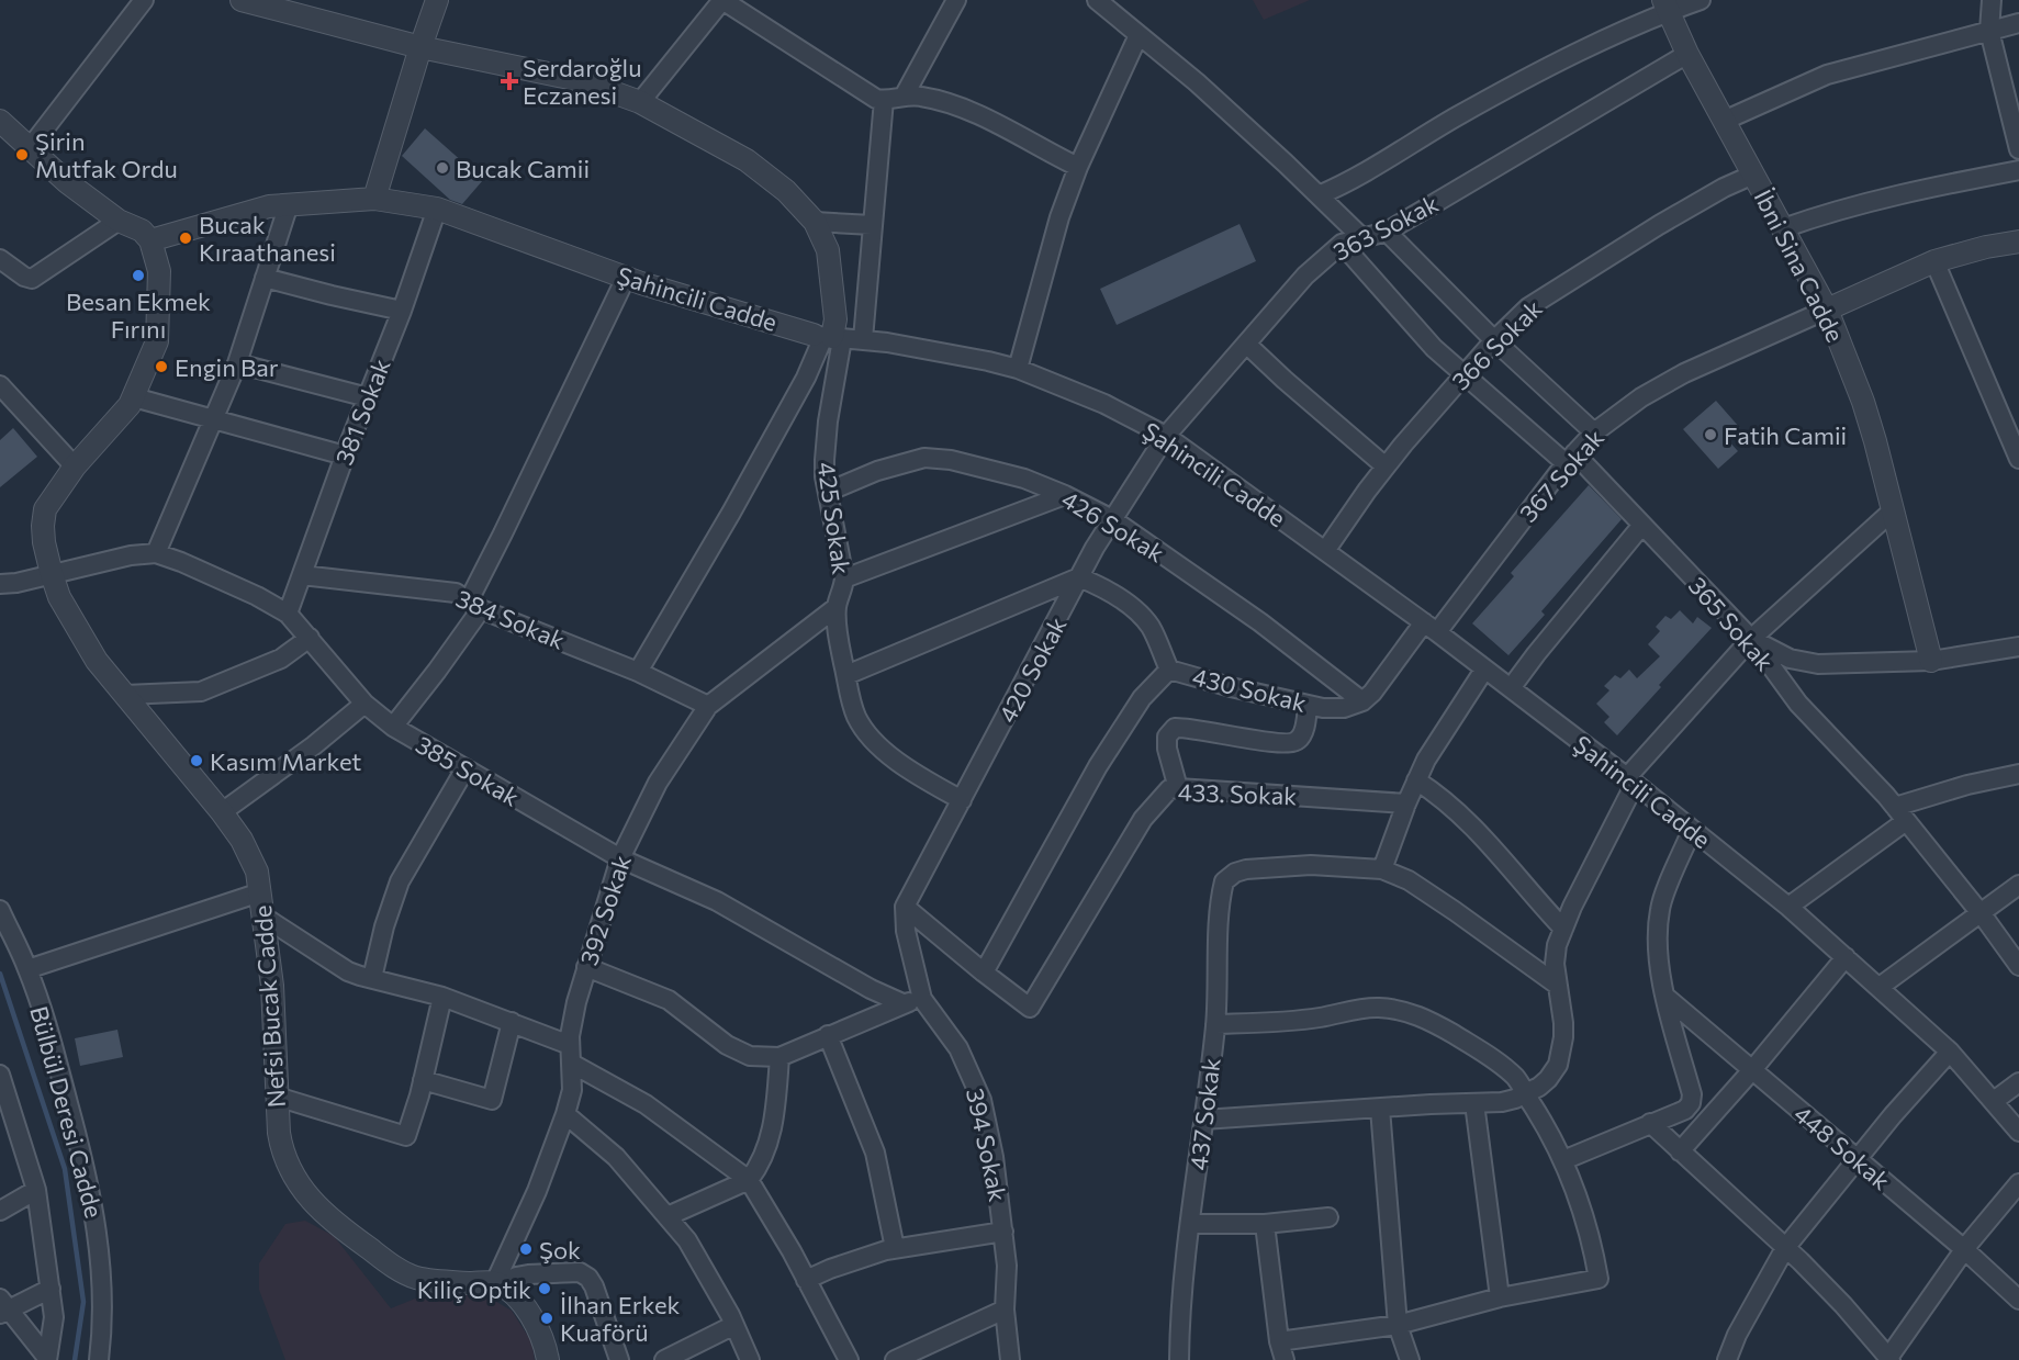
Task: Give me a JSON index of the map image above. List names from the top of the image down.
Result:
{
  "streets": {
    "street": [
      "363 Sokak",
      "İbni Sina Cadde",
      "Şahincili Cadde",
      "366 Sokak",
      "381 Sokak",
      "367 Sokak",
      "425 Sokak",
      "426 Sokak",
      "384 Sokak",
      "365 Sokak",
      "420 Sokak",
      "430 Sokak",
      "385 Sokak",
      "433. Sokak",
      "392 Sokak",
      "Nefsi Bucak Cadde",
      "Bülbül Deresi Cadde",
      "437 Sokak",
      "394 Sokak",
      "448 Sokak"
    ]
  },
  "crossings": [
    ["363 Sokak", "İbni Sina Cadde"],
    ["363 Sokak", "Şahincili Cadde"],
    ["363 Sokak", "365 Sokak"],
    ["363 Sokak", "420 Sokak"],
    ["İbni Sina Cadde", "366 Sokak"],
    ["İbni Sina Cadde", "367 Sokak"],
    ["Şahincili Cadde", "366 Sokak"],
    ["Şahincili Cadde", "381 Sokak"],
    ["Şahincili Cadde", "367 Sokak"],
    ["Şahincili Cadde", "425 Sokak"],
    ["Şahincili Cadde", "420 Sokak"],
    ["Şahincili Cadde", "Nefsi Bucak Cadde"],
    ["366 Sokak", "365 Sokak"],
    ["381 Sokak", "384 Sokak"],
    ["381 Sokak", "385 Sokak"],
    ["367 Sokak", "365 Sokak"],
    ["425 Sokak", "426 Sokak"],
    ["425 Sokak", "420 Sokak"],
    ["425 Sokak", "392 Sokak"],
    ["426 Sokak", "420 Sokak"],
    ["426 Sokak", "430 Sokak"],
    ["384 Sokak", "392 Sokak"],
    ["420 Sokak", "430 Sokak"],
    ["420 Sokak", "394 Sokak"],
    ["385 Sokak", "392 Sokak"],
    ["385 Sokak", "Nefsi Bucak Cadde"],
    ["392 Sokak", "Nefsi Bucak Cadde"]
  ],
  "places": {
    "health": ["Serdaroğlu Eczanesi"],
    "other": [
      "Şirin Mutfak Ordu",
      "Bucak Camii",
      "Bucak Kıraathanesi",
      "Besan Ekmek Fırını",
      "Engin Bar",
      "Fatih Camii",
      "Kasım Market",
      "Şok",
      "Kiliç Optik",
      "İlhan Erkek Kuaförü"
    ]
  }
}
